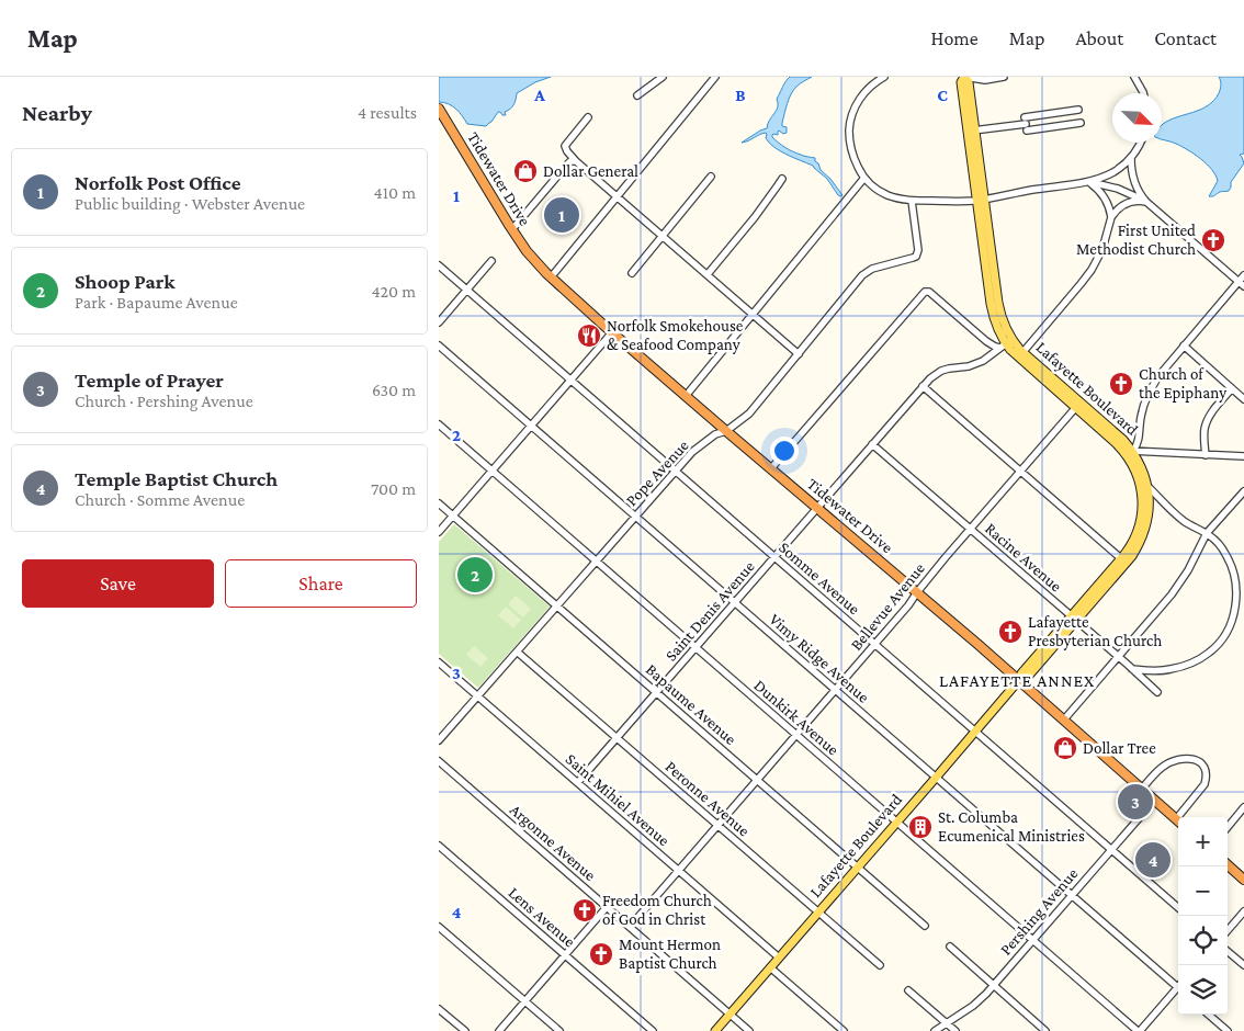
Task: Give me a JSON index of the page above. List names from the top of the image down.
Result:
{
  "streets": {
    "highway": ["Tidewater Drive"],
    "main road": ["Lafayette Boulevard"],
    "street": [
      "Pope Avenue",
      "Racine Avenue",
      "Somme Avenue",
      "Bellevue Avenue",
      "Saint Denis Avenue",
      "Vimy Ridge Avenue",
      "Bapaume Avenue",
      "Dunkirk Avenue",
      "Peronne Avenue",
      "Saint Mihiel Avenue",
      "Argonne Avenue",
      "Pershing Avenue",
      "Lens Avenue"
    ]
  },
  "crossings": [
    ["Tidewater Drive", "Lafayette Boulevard"],
    ["Tidewater Drive", "Pope Avenue"],
    ["Tidewater Drive", "Bellevue Avenue"],
    ["Tidewater Drive", "Saint Denis Avenue"],
    ["Tidewater Drive", "Pershing Avenue"],
    ["Lafayette Boulevard", "Racine Avenue"],
    ["Lafayette Boulevard", "Somme Avenue"],
    ["Lafayette Boulevard", "Bellevue Avenue"],
    ["Lafayette Boulevard", "Saint Denis Avenue"],
    ["Lafayette Boulevard", "Vimy Ridge Avenue"],
    ["Lafayette Boulevard", "Bapaume Avenue"],
    ["Lafayette Boulevard", "Dunkirk Avenue"],
    ["Lafayette Boulevard", "Peronne Avenue"],
    ["Lafayette Boulevard", "Saint Mihiel Avenue"],
    ["Lafayette Boulevard", "Argonne Avenue"],
    ["Pope Avenue", "Somme Avenue"],
    ["Pope Avenue", "Vimy Ridge Avenue"],
    ["Pope Avenue", "Bapaume Avenue"],
    ["Pope Avenue", "Dunkirk Avenue"],
    ["Pope Avenue", "Peronne Avenue"],
    ["Pope Avenue", "Saint Mihiel Avenue"],
    ["Racine Avenue", "Bellevue Avenue"],
    ["Racine Avenue", "Saint Denis Avenue"],
    ["Somme Avenue", "Bellevue Avenue"],
    ["Somme Avenue", "Saint Denis Avenue"],
    ["Somme Avenue", "Pershing Avenue"],
    ["Bellevue Avenue", "Vimy Ridge Avenue"],
    ["Bellevue Avenue", "Bapaume Avenue"],
    ["Bellevue Avenue", "Dunkirk Avenue"],
    ["Bellevue Avenue", "Peronne Avenue"],
    ["Bellevue Avenue", "Saint Mihiel Avenue"],
    ["Bellevue Avenue", "Argonne Avenue"],
    ["Saint Denis Avenue", "Vimy Ridge Avenue"],
    ["Saint Denis Avenue", "Bapaume Avenue"],
    ["Saint Denis Avenue", "Dunkirk Avenue"],
    ["Saint Denis Avenue", "Peronne Avenue"],
    ["Saint Denis Avenue", "Saint Mihiel Avenue"],
    ["Vimy Ridge Avenue", "Pershing Avenue"],
    ["Dunkirk Avenue", "Pershing Avenue"]
  ],
  "districts": ["LAFAYETTE ANNEX"],
  "places": {
    "shop": ["Dollar General", "Dollar Tree"],
    "church": [
      "First United Methodist Church",
      "Church of the Epiphany",
      "Lafayette Presbyterian Church",
      "Freedom Church of God in Christ",
      "Mount Hermon Baptist Church"
    ],
    "restaurant": ["Norfolk Smokehouse & Seafood Company"],
    "building": ["St. Columba Ecumenical Ministries"]
  },
  "north": "bottom right",
  "page": {
    "header": "Map",
    "nav": [
      "Home",
      "Map",
      "About",
      "Contact"
    ],
    "heading": ["Nearby", "4 results"],
    "list": [
      {
        "mark": "1",
        "name": "Norfolk Post Office",
        "note": "Public building · Webster Avenue",
        "value": "410 m"
      },
      {
        "mark": "2",
        "name": "Shoop Park",
        "note": "Park · Bapaume Avenue",
        "value": "420 m"
      },
      {
        "mark": "3",
        "name": "Temple of Prayer",
        "note": "Church · Pershing Avenue",
        "value": "630 m"
      },
      {
        "mark": "4",
        "name": "Temple Baptist Church",
        "note": "Church · Somme Avenue",
        "value": "700 m"
      }
    ],
    "pins": [
      "1",
      "2",
      "3",
      "4"
    ],
    "buttons": ["Save", "Share"],
    "map_buttons": ["+", "−"]
  },
  "grid": {
    "columns": ["A", "B", "C"],
    "rows": [
      "1",
      "2",
      "3",
      "4"
    ]
  }
}
